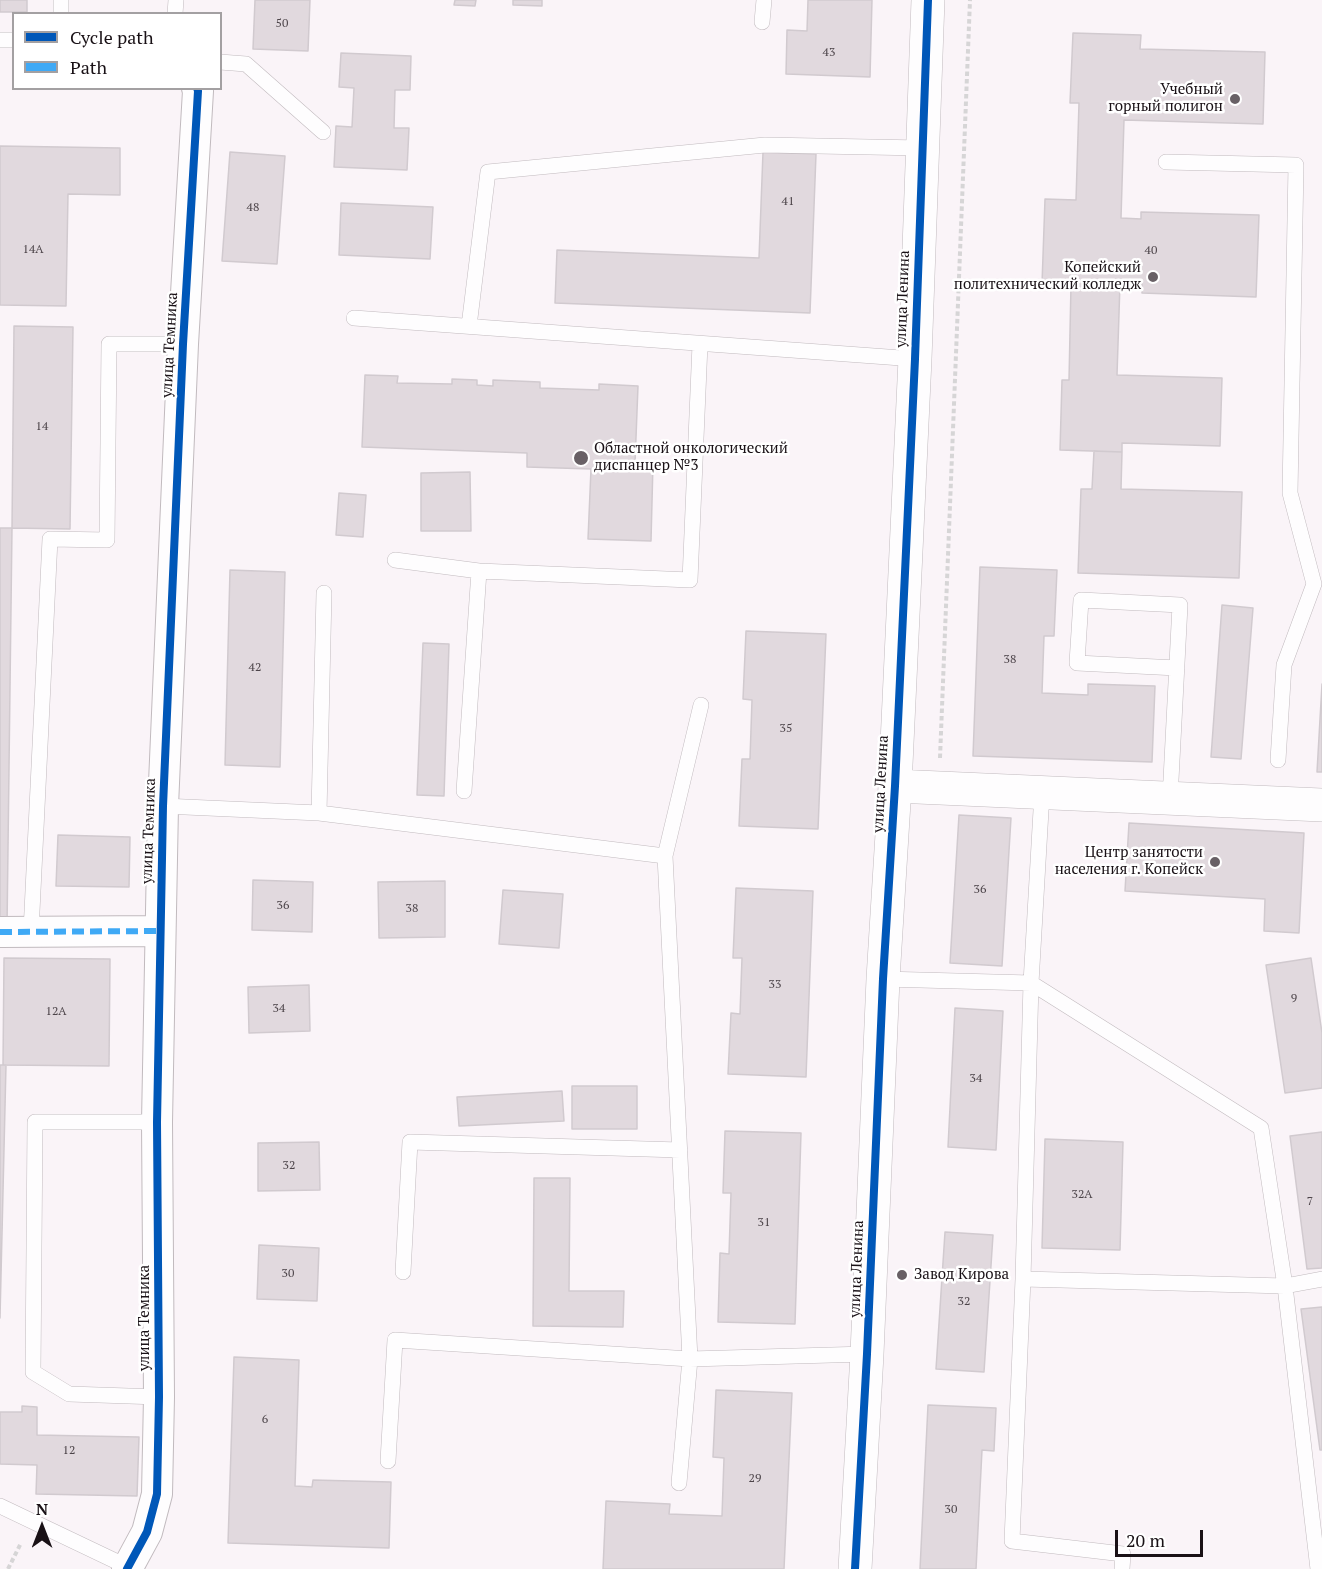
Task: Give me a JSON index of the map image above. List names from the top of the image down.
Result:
{
  "streets": {
    "street": ["улица Ленина", "улица Темника"]
  },
  "places": [
    "Учебный горный полигон",
    "Копейский политехнический колледж",
    "Областной онкологический диспанцер №3",
    "Центр занятости населения г. Копейск",
    "Завод Кирова"
  ],
  "house_numbers": [
    "50",
    "43",
    "41",
    "48",
    "14А",
    "40",
    "14",
    "38",
    "42",
    "35",
    "36",
    "36",
    "38",
    "33",
    "9",
    "34",
    "12А",
    "34",
    "32",
    "32А",
    "7",
    "31",
    "30",
    "32",
    "6",
    "12",
    "29",
    "30"
  ],
  "legend": ["Cycle path", "Path"],
  "scale_bar": "20 m",
  "north": "top"
}
